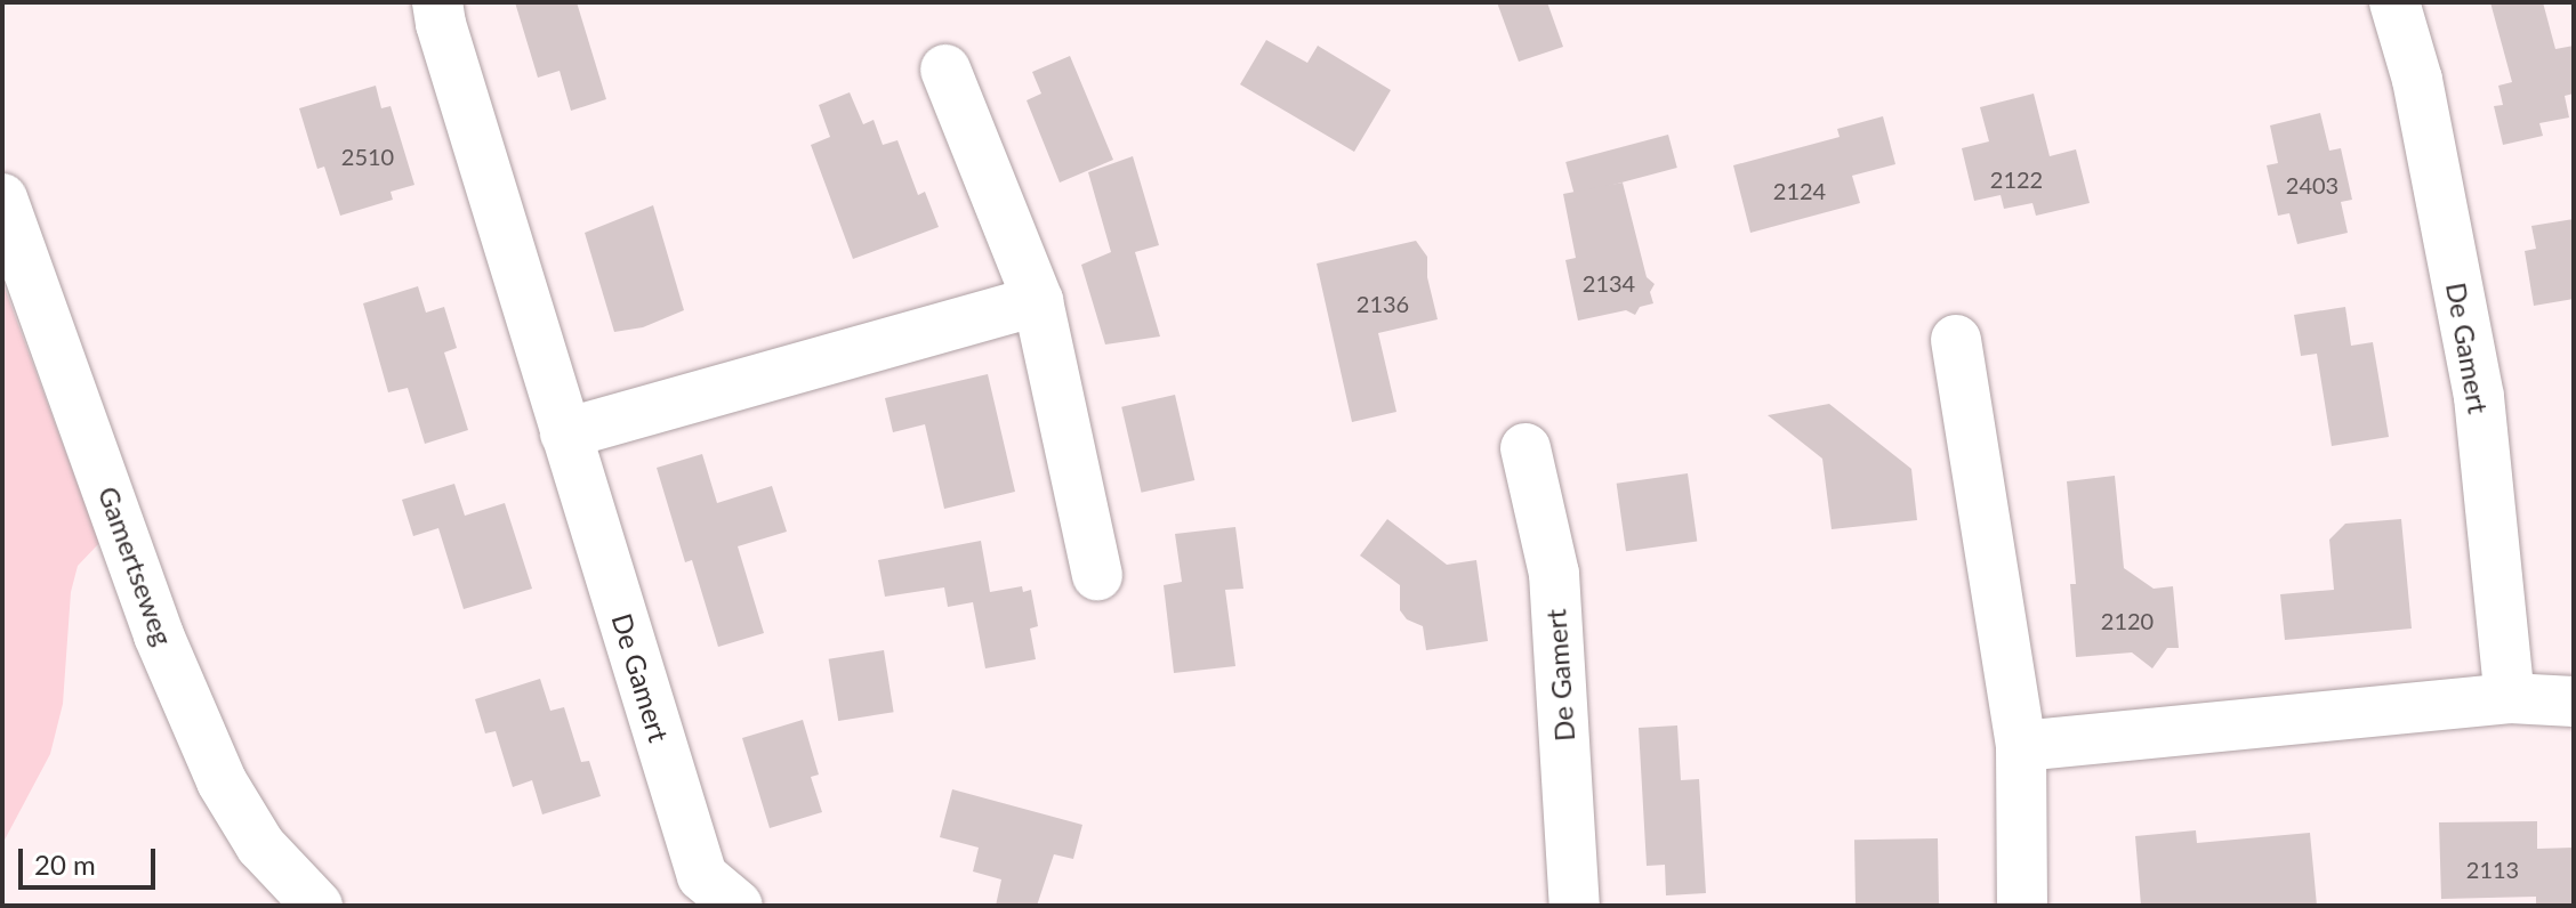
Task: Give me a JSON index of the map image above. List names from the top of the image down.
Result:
{
  "streets": {
    "street": ["De Gamert", "Gamertseweg"]
  },
  "house_numbers": [
    "2510",
    "2122",
    "2403",
    "2124",
    "2134",
    "2136",
    "2120",
    "2113"
  ],
  "scale_bar": "20 m"
}
